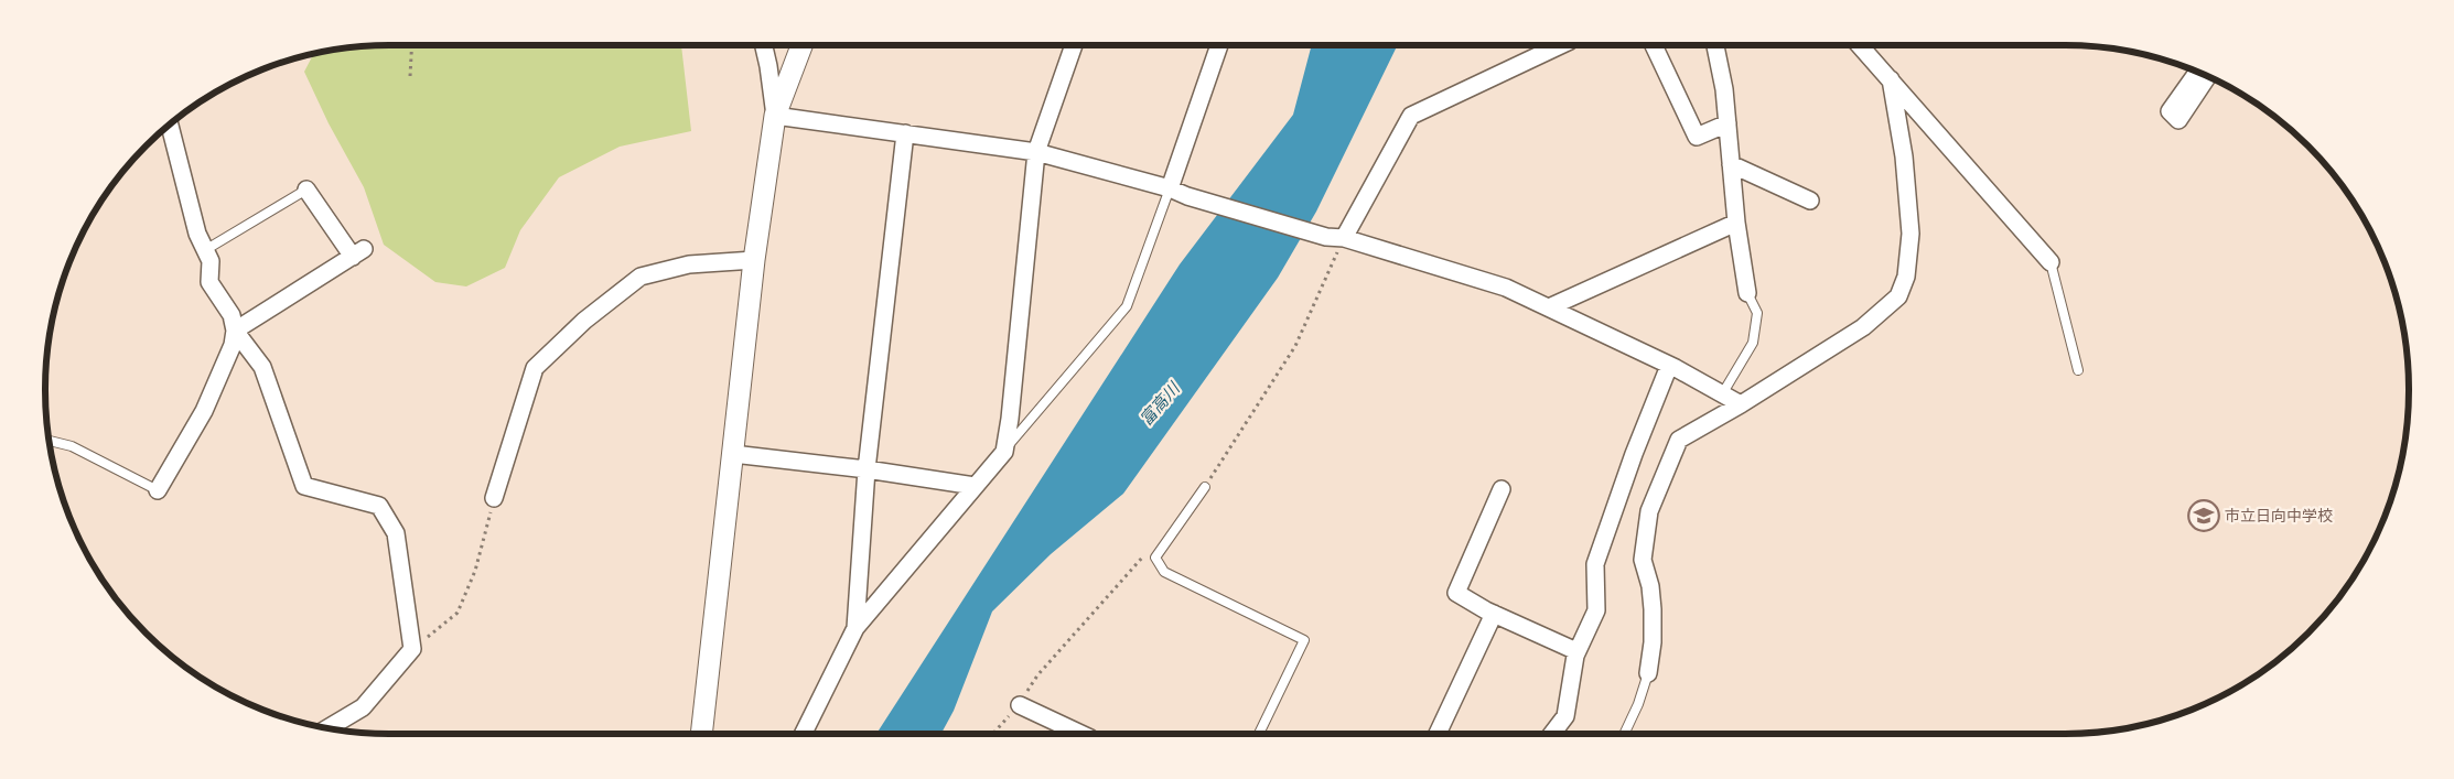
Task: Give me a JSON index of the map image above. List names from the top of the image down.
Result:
{
  "water": ["富高川"],
  "places": {
    "school or university": ["市立日向中学校"]
  }
}
